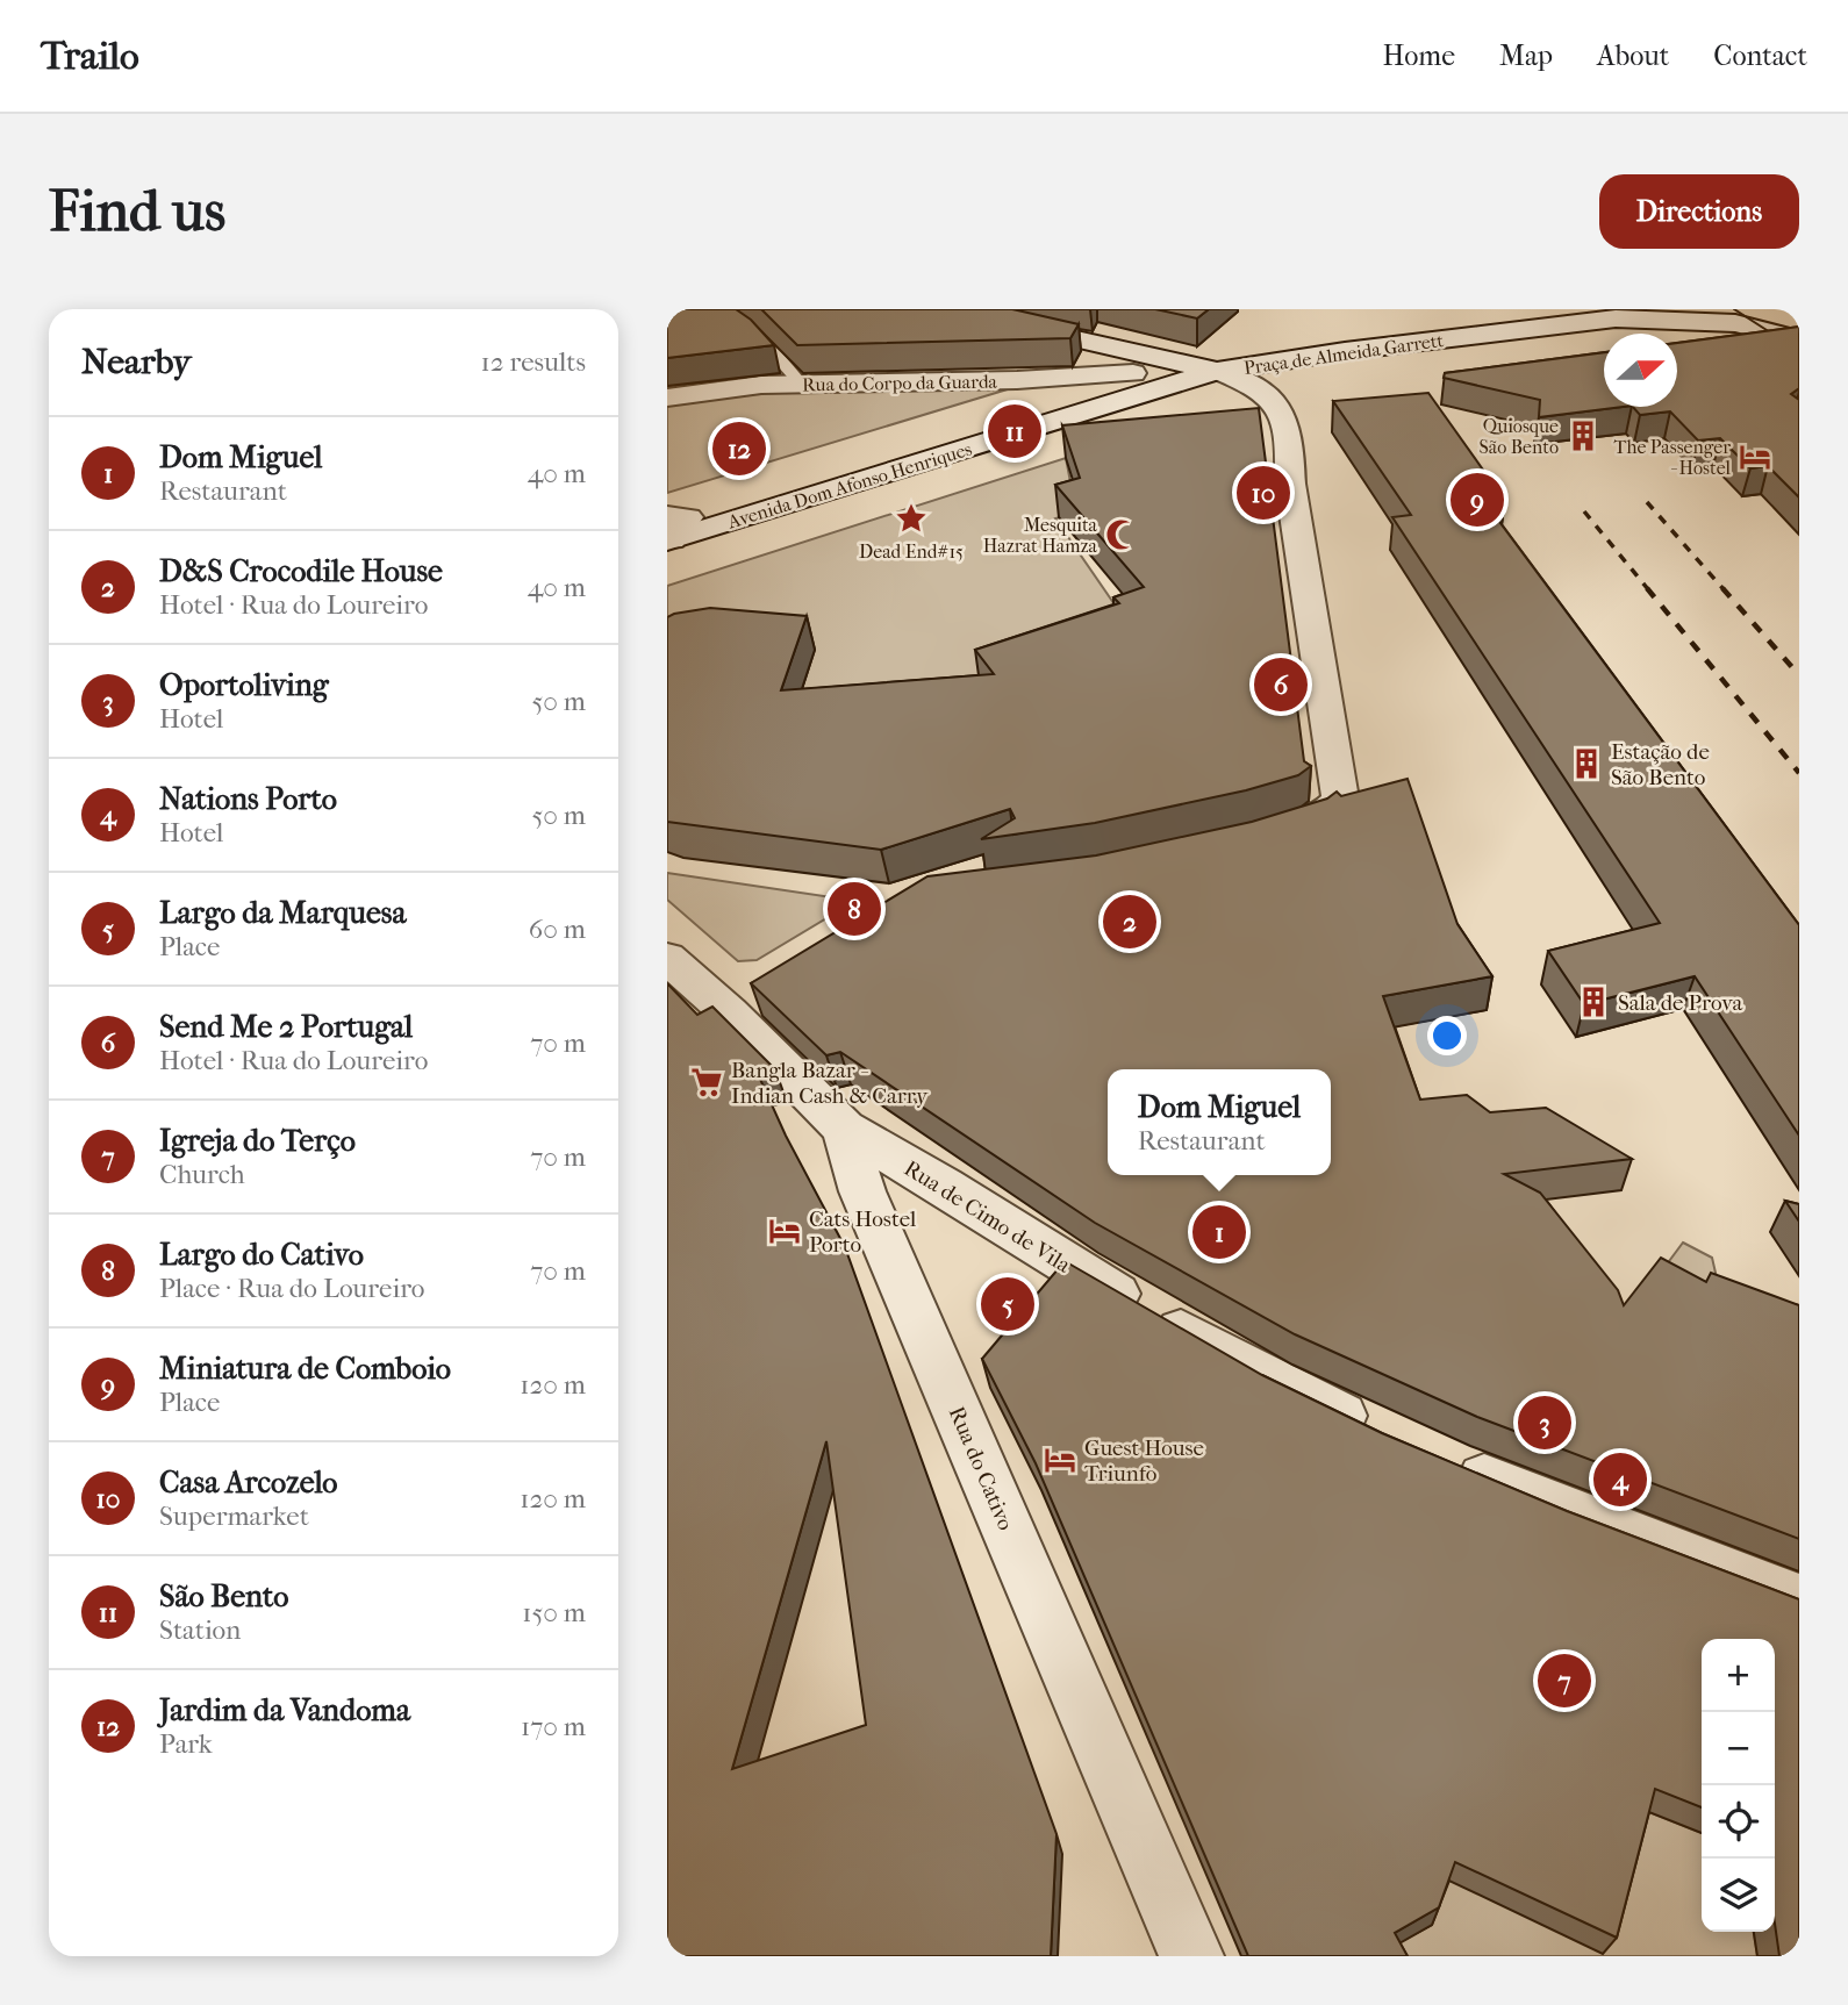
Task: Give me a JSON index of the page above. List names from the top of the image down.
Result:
{
  "streets": {
    "street": [
      "Praça de Almeida Garrett",
      "Rua do Corpo da Guarda",
      "Avenida Dom Afonso Henriques",
      "Rua de Cimo de Vila",
      "Rua do Cativo"
    ]
  },
  "crossings": [
    ["Praça de Almeida Garrett", "Avenida Dom Afonso Henriques"],
    ["Rua de Cimo de Vila", "Rua do Cativo"]
  ],
  "places": {
    "building": ["Quiosque São Bento", "Estação de São Bento", "Sala de Prova"],
    "hotel": ["The Passenger - Hostel", "Cats Hostel Porto", "Guest House Triunfo"],
    "place": ["Dead End#15"],
    "mosque": ["Mesquita Hazrat Hamza"],
    "supermarket": ["Bangla Bazar - Indian Cash & Carry"]
  },
  "north": "right",
  "page": {
    "header": "Trailo",
    "nav": [
      "Home",
      "Map",
      "About",
      "Contact"
    ],
    "buttons": "Directions",
    "title": "Find us",
    "heading": ["Nearby", "12 results"],
    "pins": [
      "11",
      "12",
      "10",
      "9",
      "6",
      "8",
      "2",
      "1",
      "5",
      "3",
      "4",
      "7"
    ],
    "list": [
      {
        "mark": "1",
        "name": "Dom Miguel",
        "note": "Restaurant",
        "value": "40 m"
      },
      {
        "mark": "2",
        "name": "D&S Crocodile House",
        "note": "Hotel · Rua do Loureiro",
        "value": "40 m"
      },
      {
        "mark": "3",
        "name": "Oportoliving",
        "note": "Hotel",
        "value": "50 m"
      },
      {
        "mark": "4",
        "name": "Nations Porto",
        "note": "Hotel",
        "value": "50 m"
      },
      {
        "mark": "5",
        "name": "Largo da Marquesa",
        "note": "Place",
        "value": "60 m"
      },
      {
        "mark": "6",
        "name": "Send Me 2 Portugal",
        "note": "Hotel · Rua do Loureiro",
        "value": "70 m"
      },
      {
        "mark": "7",
        "name": "Igreja do Terço",
        "note": "Church",
        "value": "70 m"
      },
      {
        "mark": "8",
        "name": "Largo do Cativo",
        "note": "Place · Rua do Loureiro",
        "value": "70 m"
      },
      {
        "mark": "9",
        "name": "Miniatura de Comboio",
        "note": "Place",
        "value": "120 m"
      },
      {
        "mark": "10",
        "name": "Casa Arcozelo",
        "note": "Supermarket",
        "value": "120 m"
      },
      {
        "mark": "11",
        "name": "São Bento",
        "note": "Station",
        "value": "150 m"
      },
      {
        "mark": "12",
        "name": "Jardim da Vandoma",
        "note": "Park",
        "value": "170 m"
      }
    ],
    "popup": ["Dom Miguel", "Restaurant"],
    "map_buttons": ["+", "−"]
  }
}
